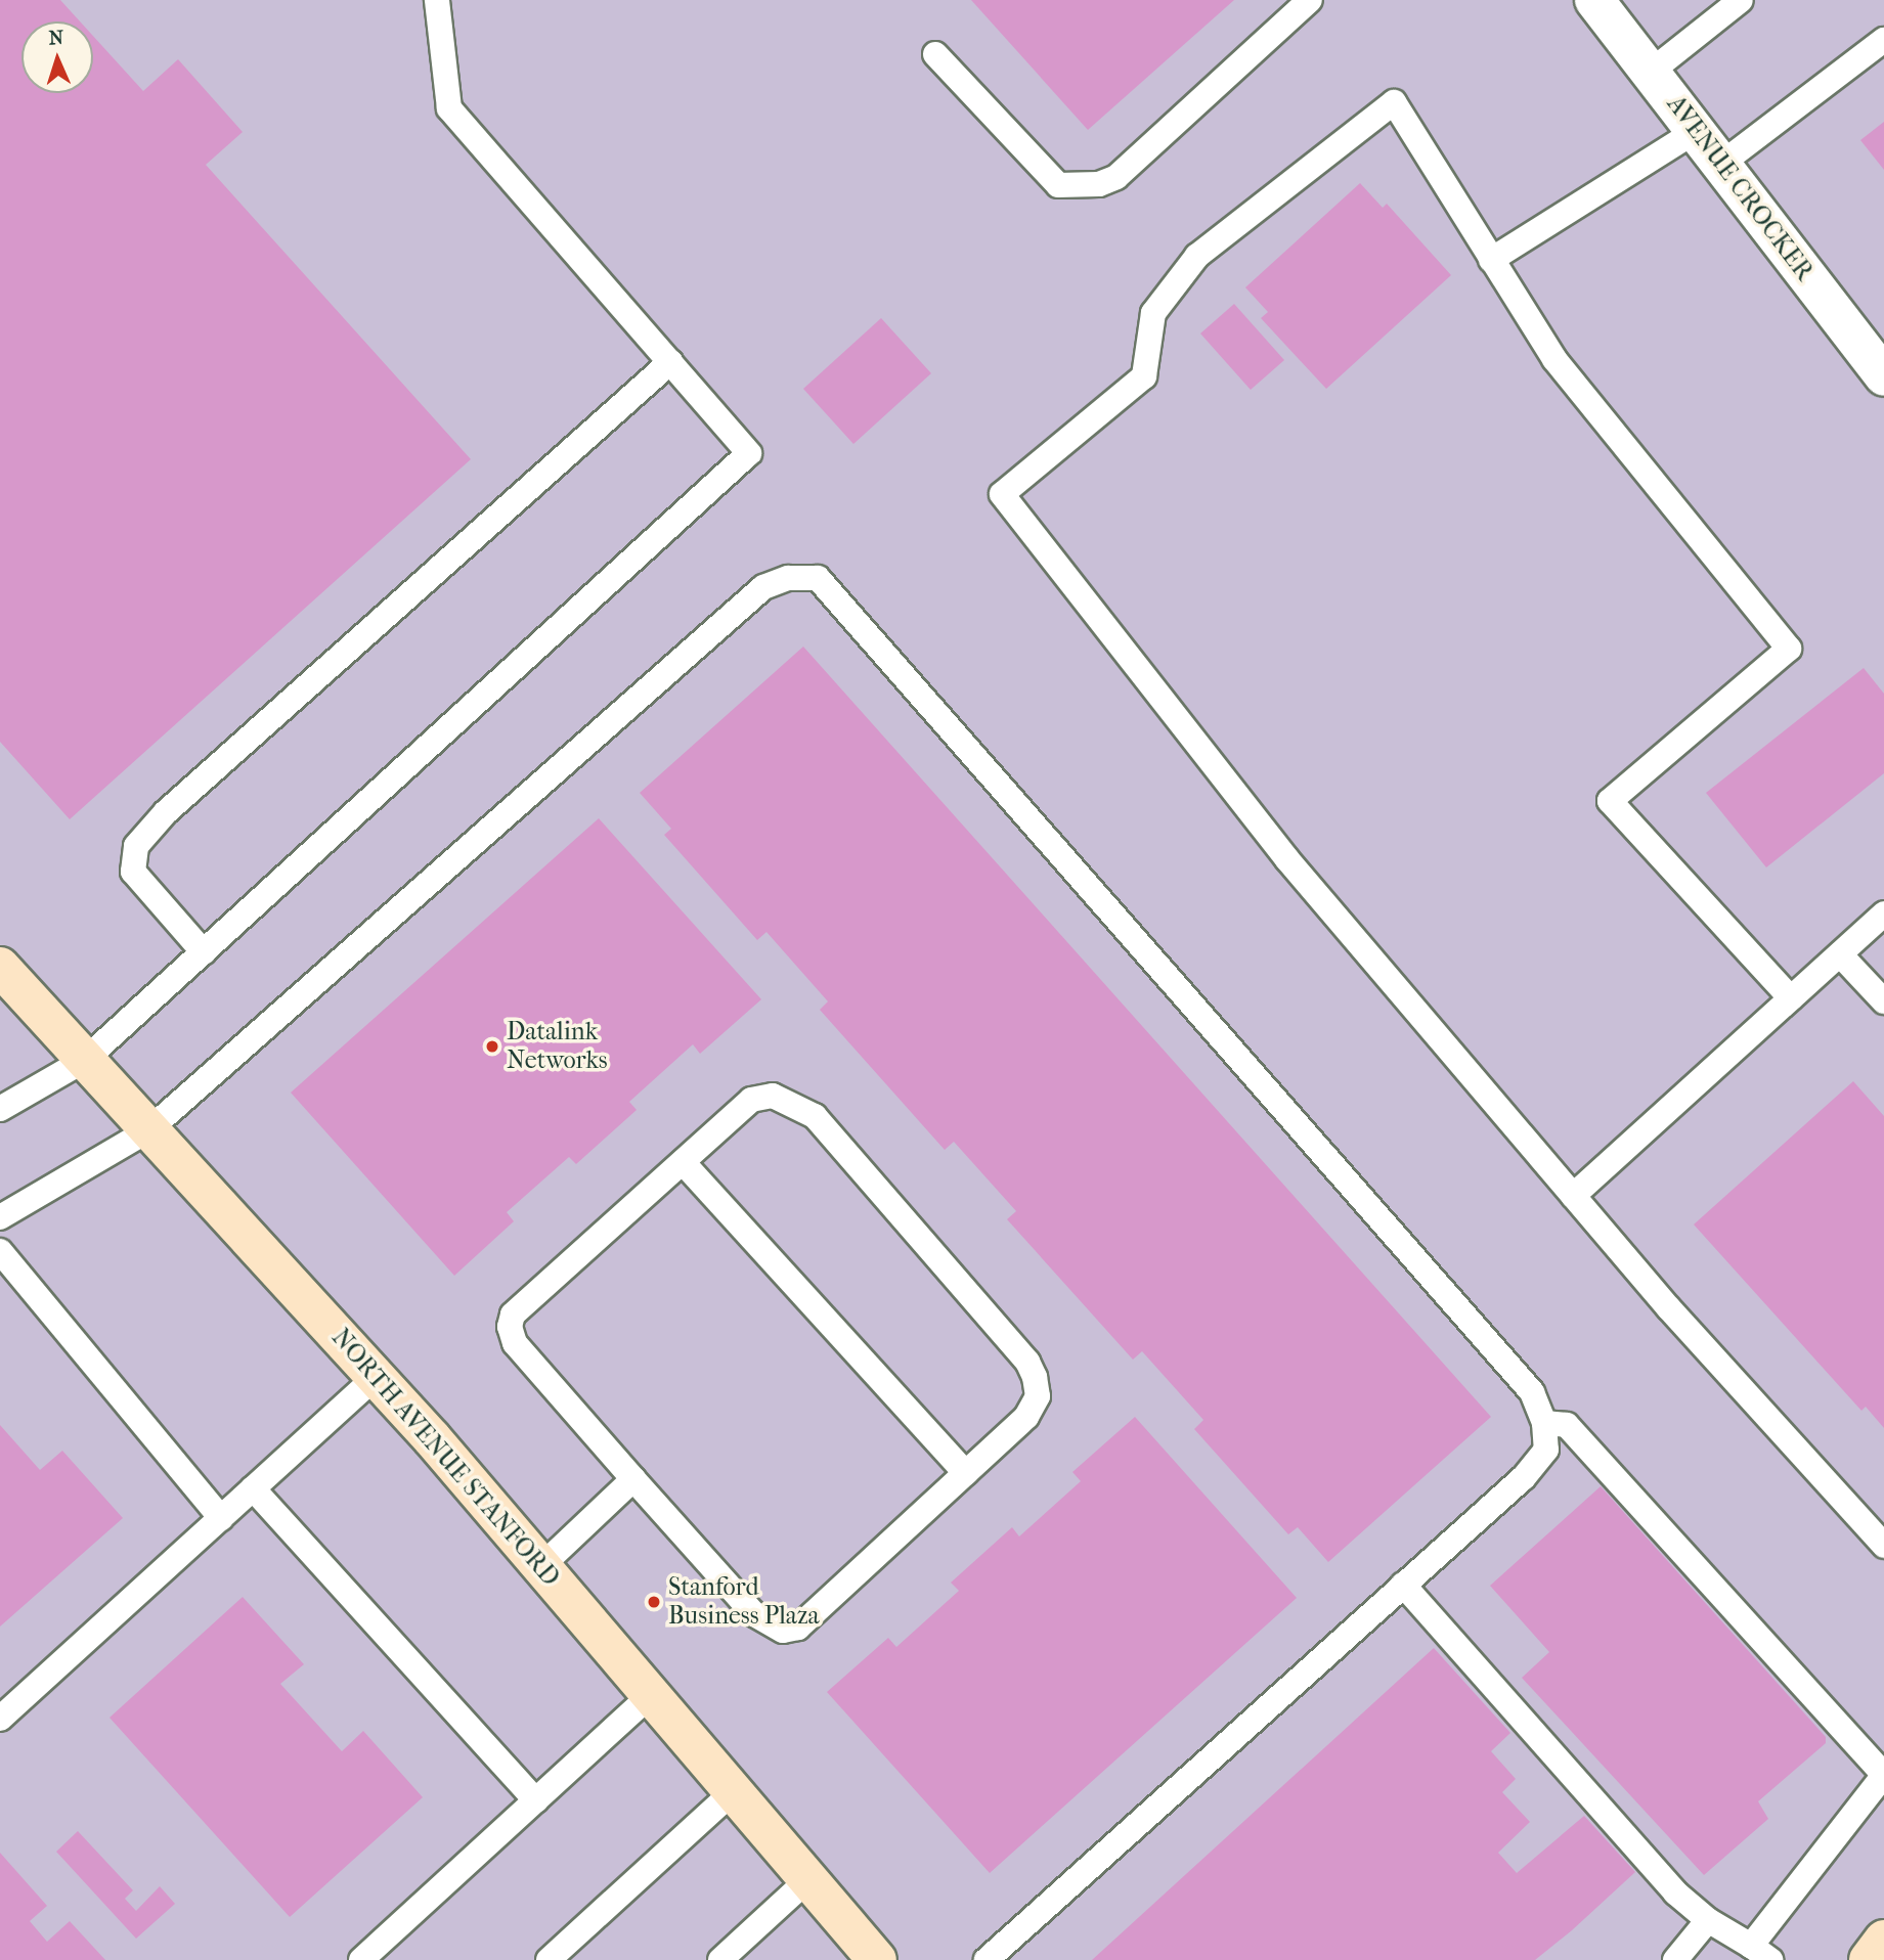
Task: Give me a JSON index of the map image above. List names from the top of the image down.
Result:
{
  "streets": {
    "street": ["AVENUE CROCKER", "NORTH AVENUE STANFORD"]
  },
  "places": ["Datalink Networks", "Stanford Business Plaza"],
  "north": "top"
}
